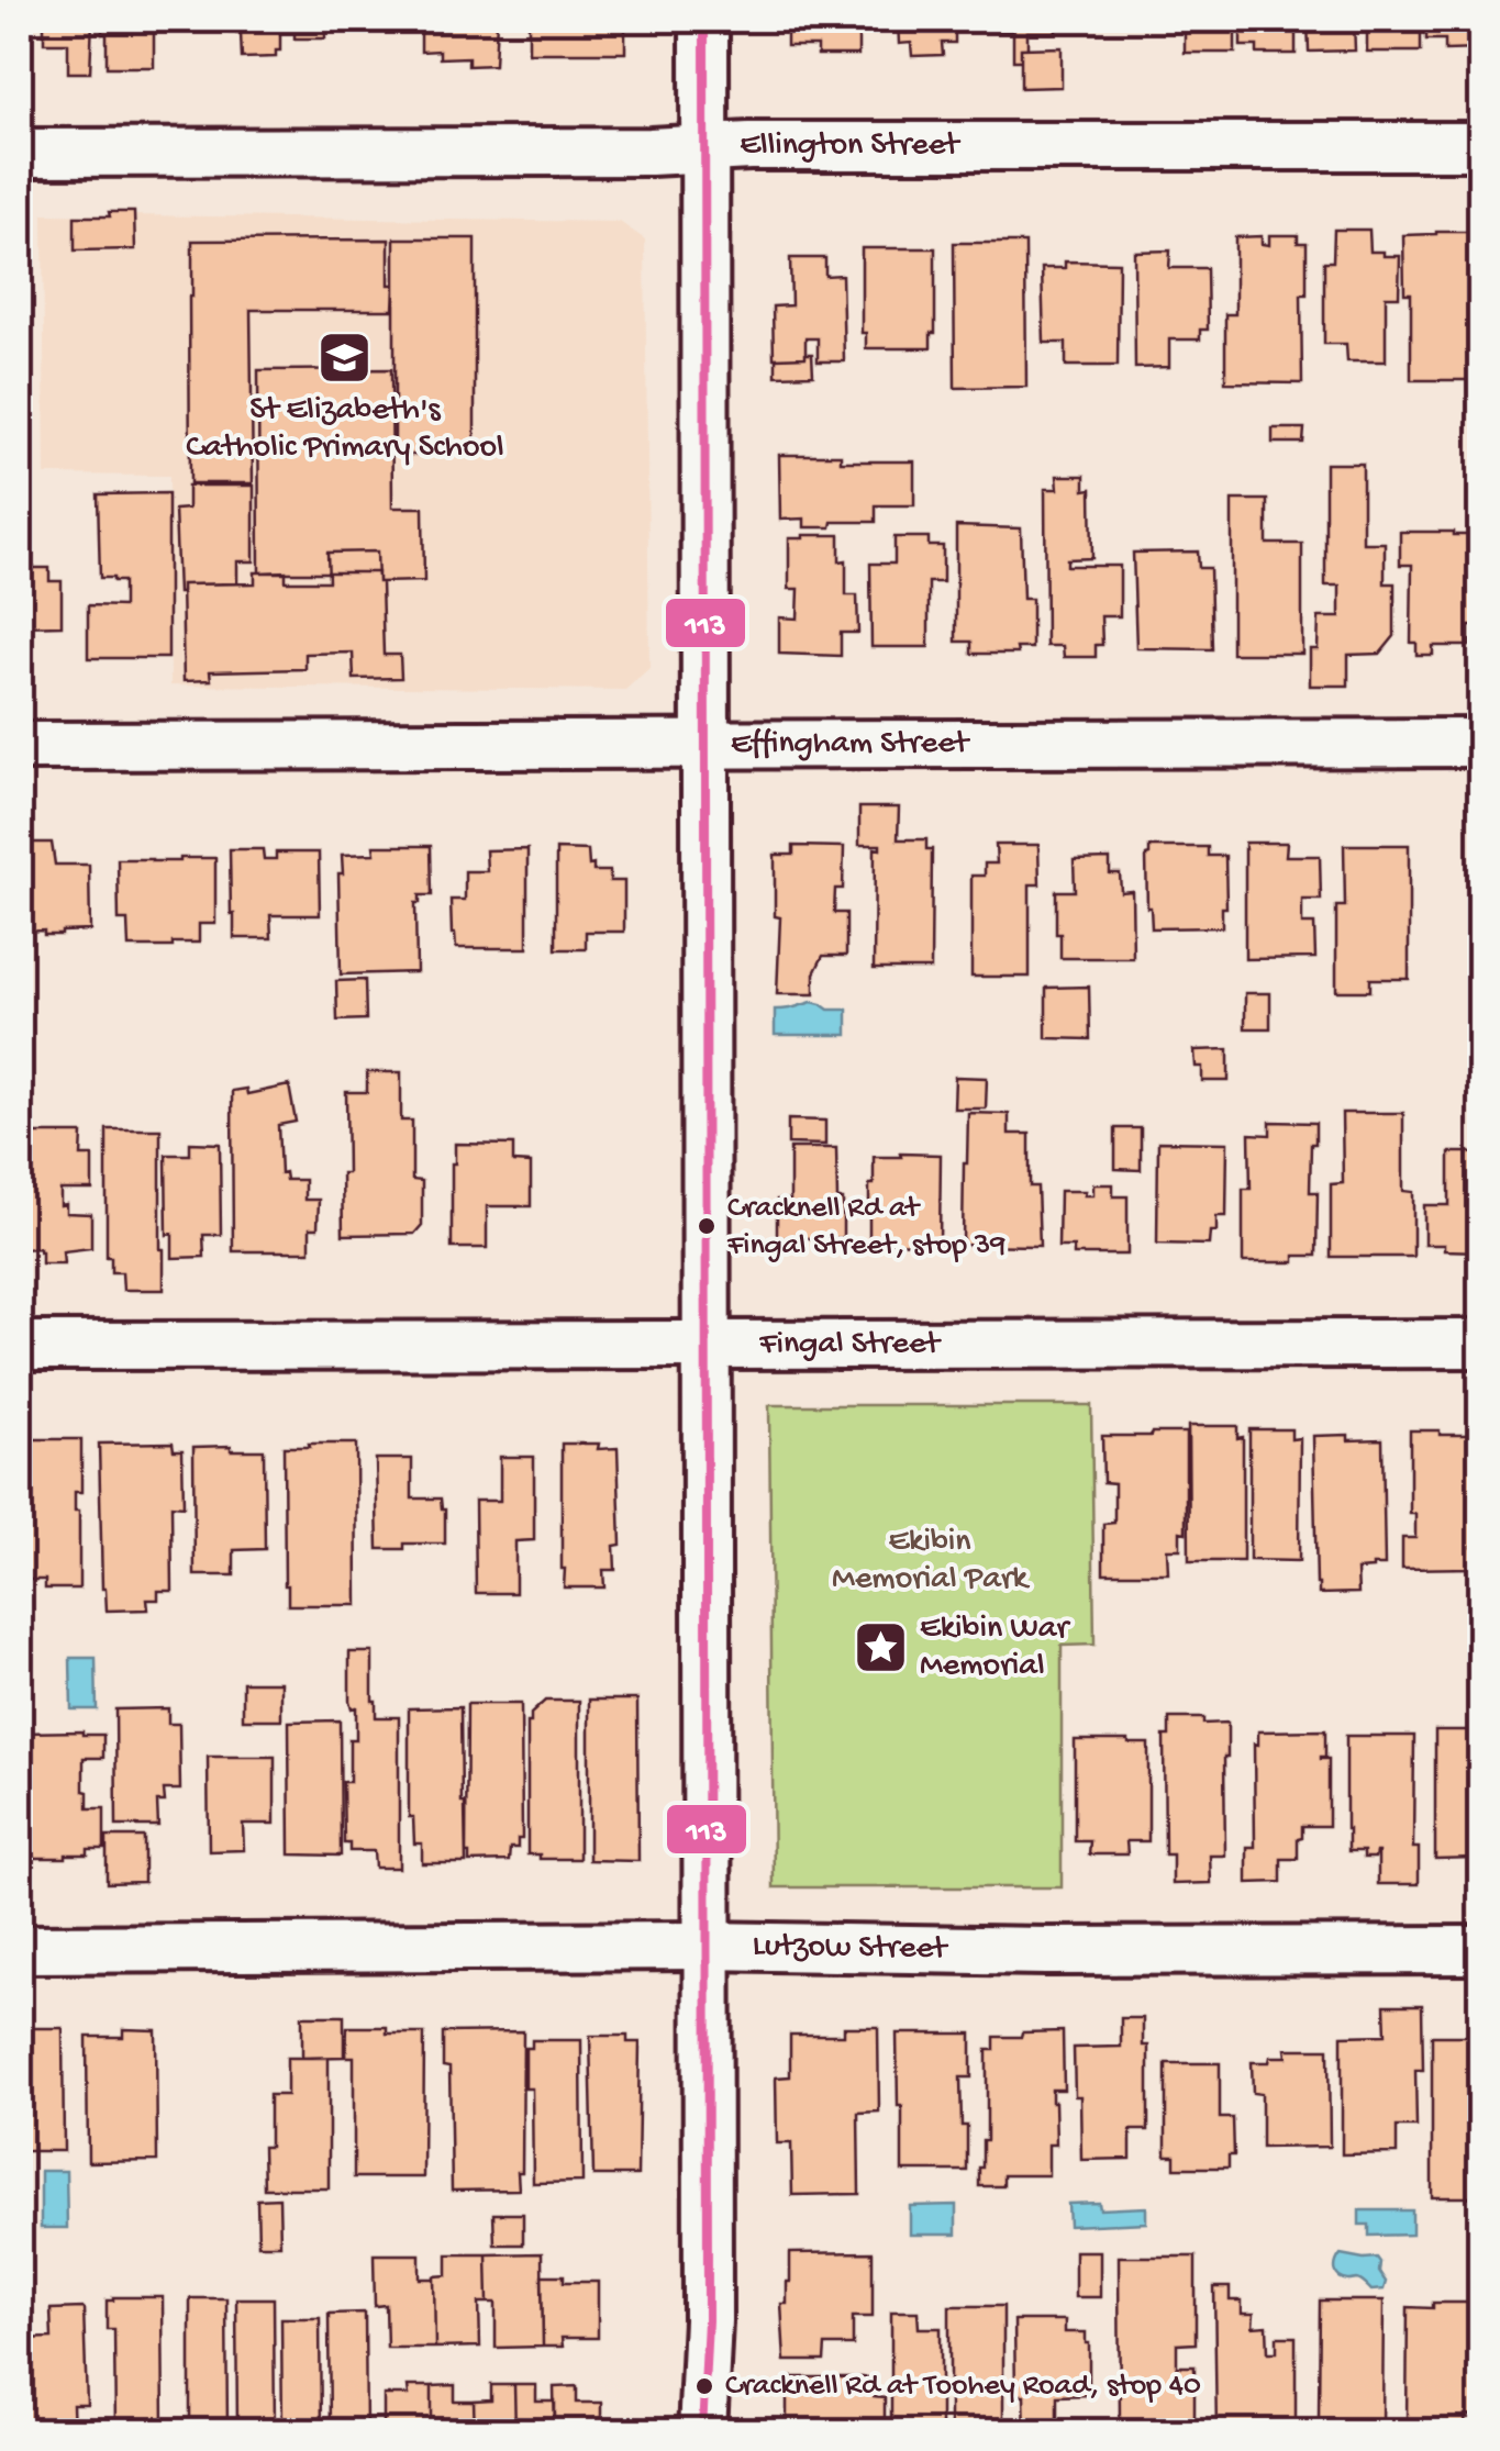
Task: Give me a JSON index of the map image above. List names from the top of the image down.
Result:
{
  "streets": {
    "street": [
      "Ellington Street",
      "Effingham Street",
      "Fingal Street",
      "Lutzow Street"
    ]
  },
  "parks": ["Ekibin Memorial Park"],
  "places": {
    "school or university": ["St Elizabeth's Catholic Primary School"],
    "other": ["Cracknell Rd at Fingal Street, stop 39", "Cracknell Rd at Toohey Road, stop 40"],
    "place": ["Ekibin War Memorial"]
  },
  "lines": ["transit line 113"]
}
